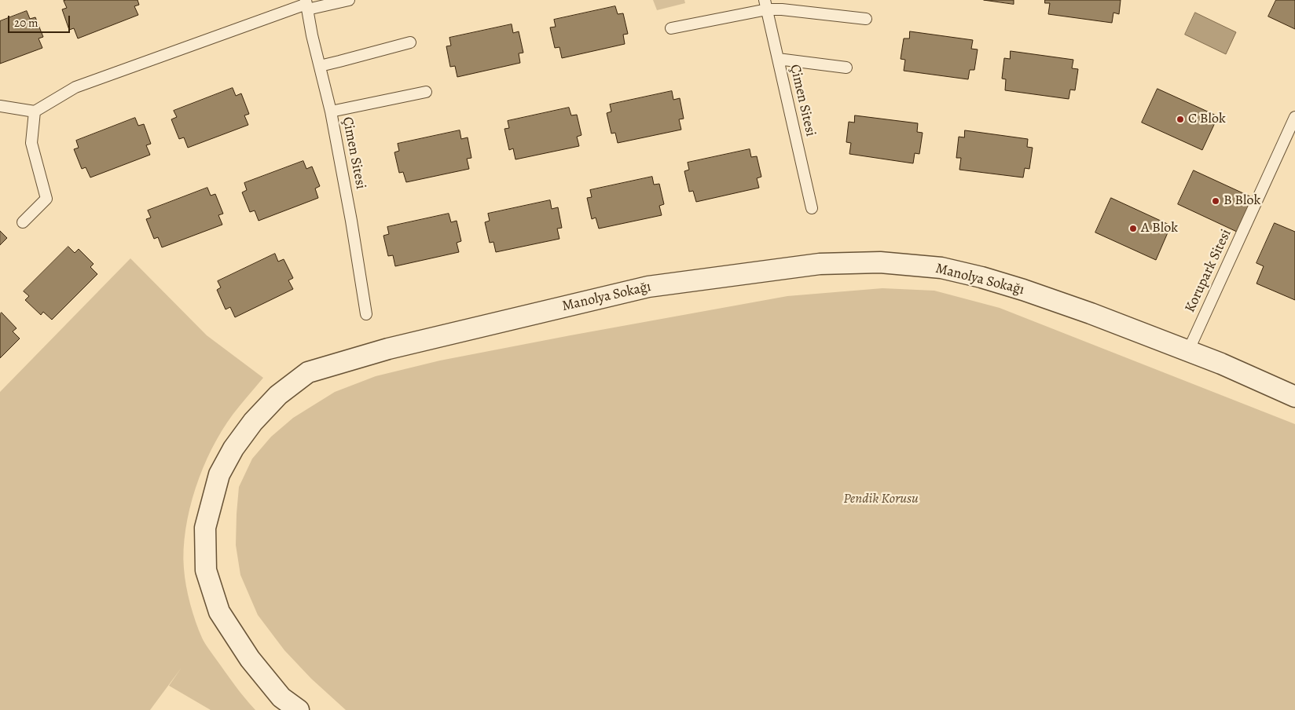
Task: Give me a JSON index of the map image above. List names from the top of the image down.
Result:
{
  "streets": {
    "street": ["Manolya Sokağı"],
    "lane": ["Çimen Sitesi", "Korupark Sitesi"]
  },
  "crossings": [
    ["Korupark Sitesi", "Manolya Sokağı"]
  ],
  "parks": ["Pendik Korusu"],
  "places": ["C Blok", "B Blok", "A Blok"],
  "scale_bar": "20 m"
}
